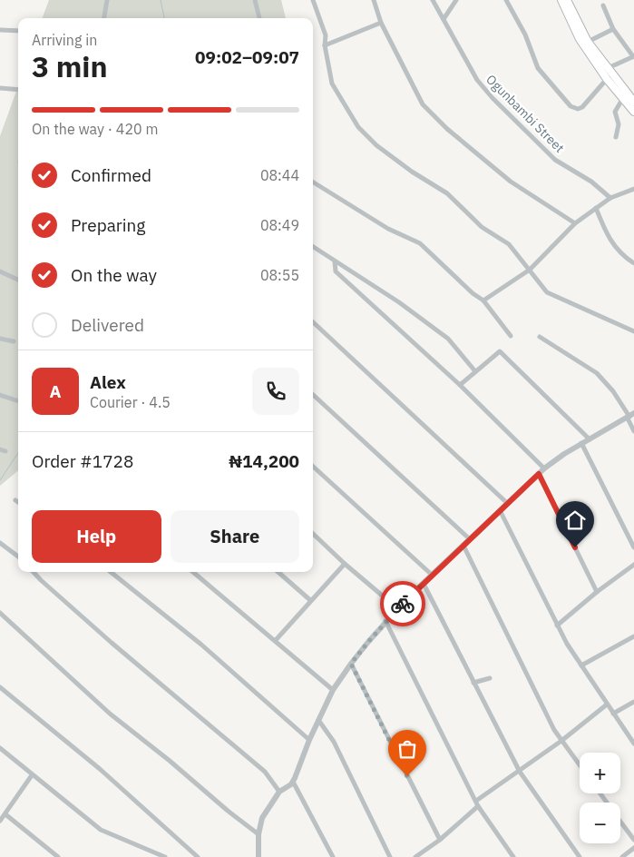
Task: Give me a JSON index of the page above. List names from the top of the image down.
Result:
{
  "streets": {
    "street": ["Ogunbambi Street"]
  },
  "page": {
    "heading": ["3 min", "Arriving in", "09:02–09:07"],
    "panel": [
      "Alex",
      "Courier · 4.5",
      "Order #1728",
      "₦14,200"
    ],
    "bar": "On the way · 420 m",
    "list": [
      ["Confirmed", "08:44"],
      ["Preparing", "08:49"],
      ["On the way", "08:55"],
      "Delivered"
    ],
    "round": "A",
    "buttons": ["Help", "Share"],
    "map_buttons": ["+", "−"]
  }
}
